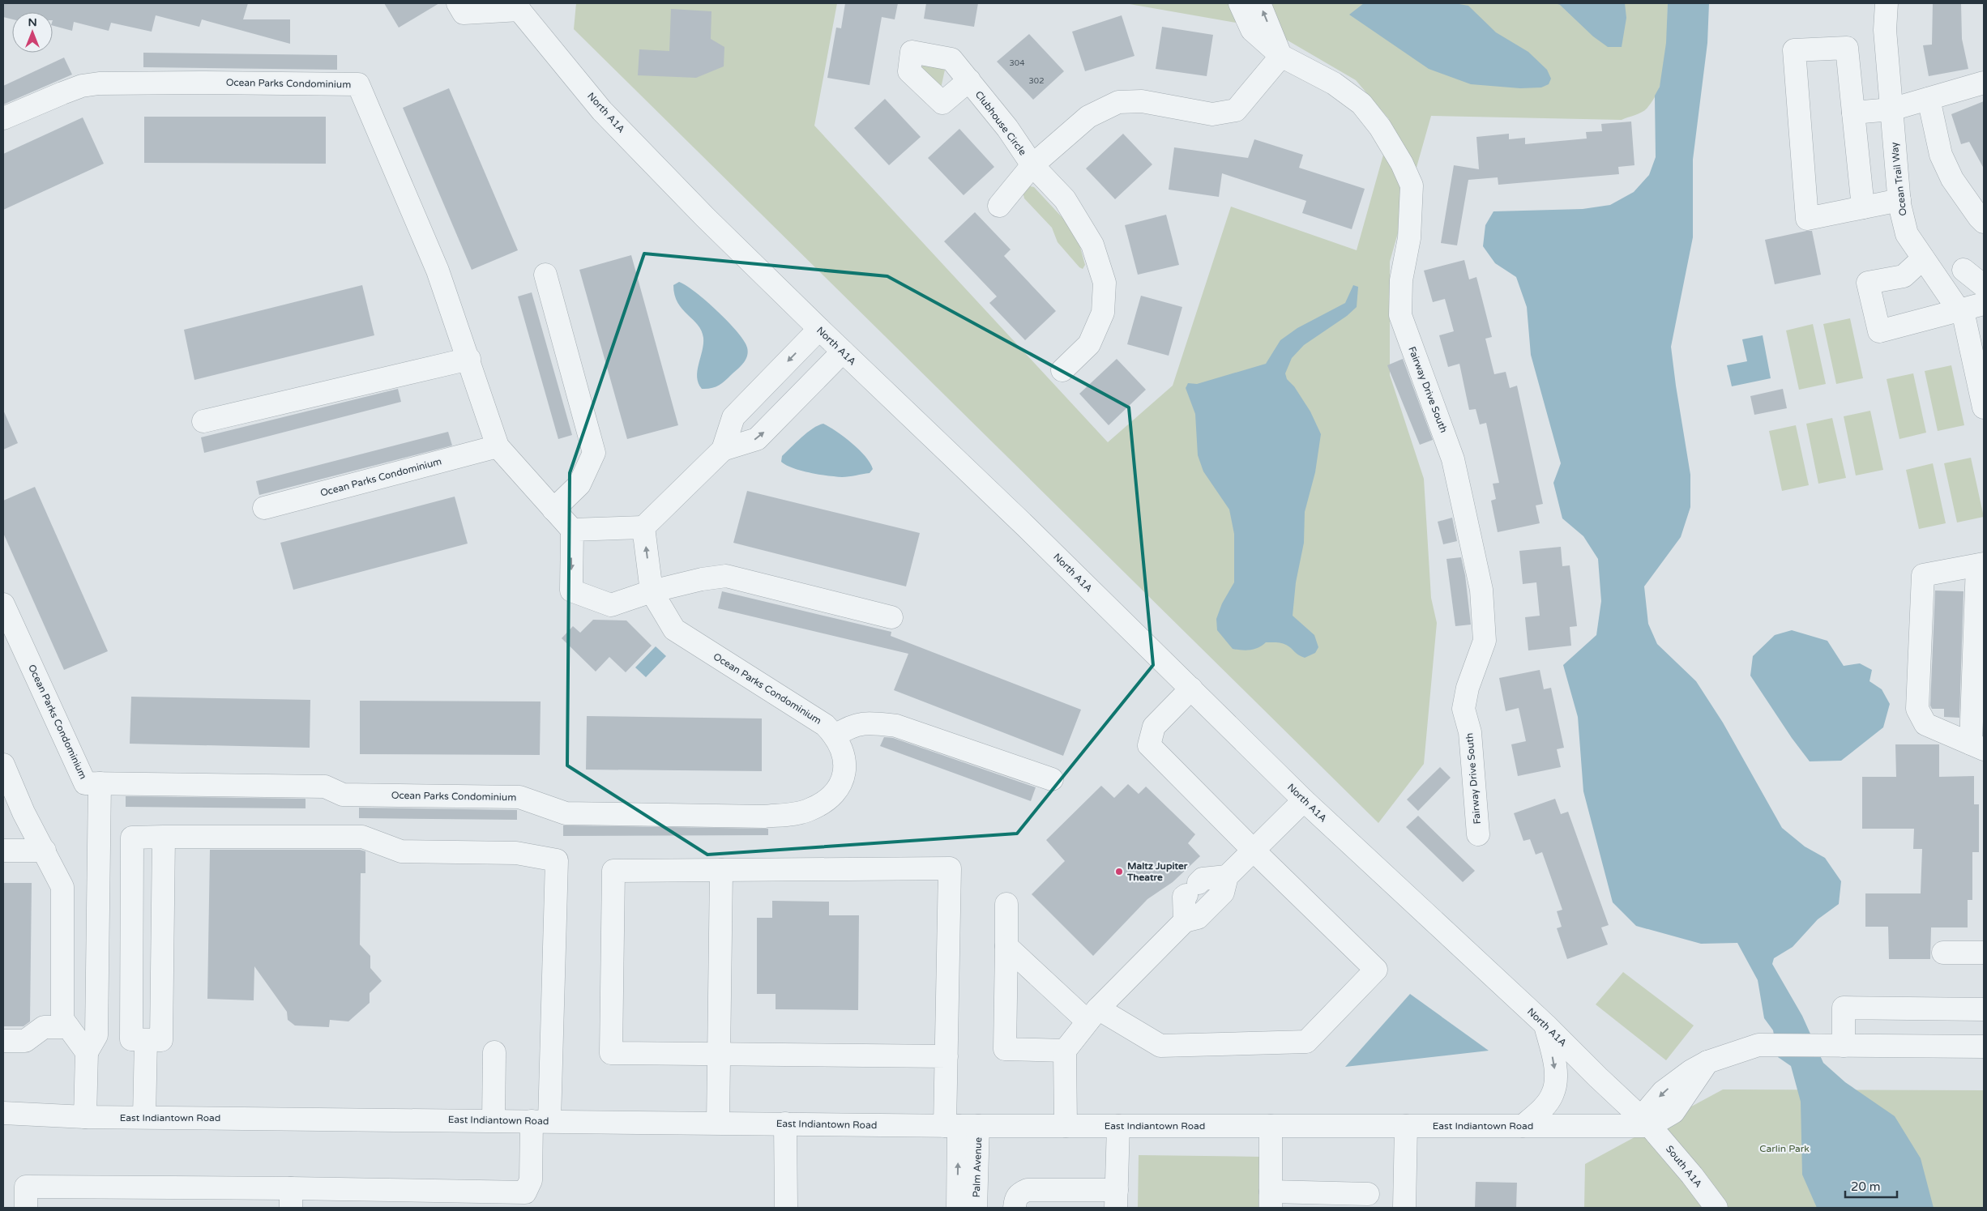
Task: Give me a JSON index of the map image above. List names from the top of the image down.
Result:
{
  "streets": {
    "street": [
      "Ocean Parks Condominium",
      "North A1A",
      "Clubhouse Circle",
      "Ocean Trail Way",
      "Fairway Drive South",
      "East Indiantown Road",
      "South A1A",
      "Palm Avenue"
    ]
  },
  "crossings": [
    ["North A1A", "East Indiantown Road"],
    ["North A1A", "South A1A"],
    ["Clubhouse Circle", "Fairway Drive South"],
    ["East Indiantown Road", "South A1A"],
    ["East Indiantown Road", "Palm Avenue"]
  ],
  "parks": ["Carlin Park"],
  "places": ["Maltz Jupiter Theatre"],
  "house_numbers": ["304", "302"],
  "scale_bar": "20 m",
  "north": "top"
}
